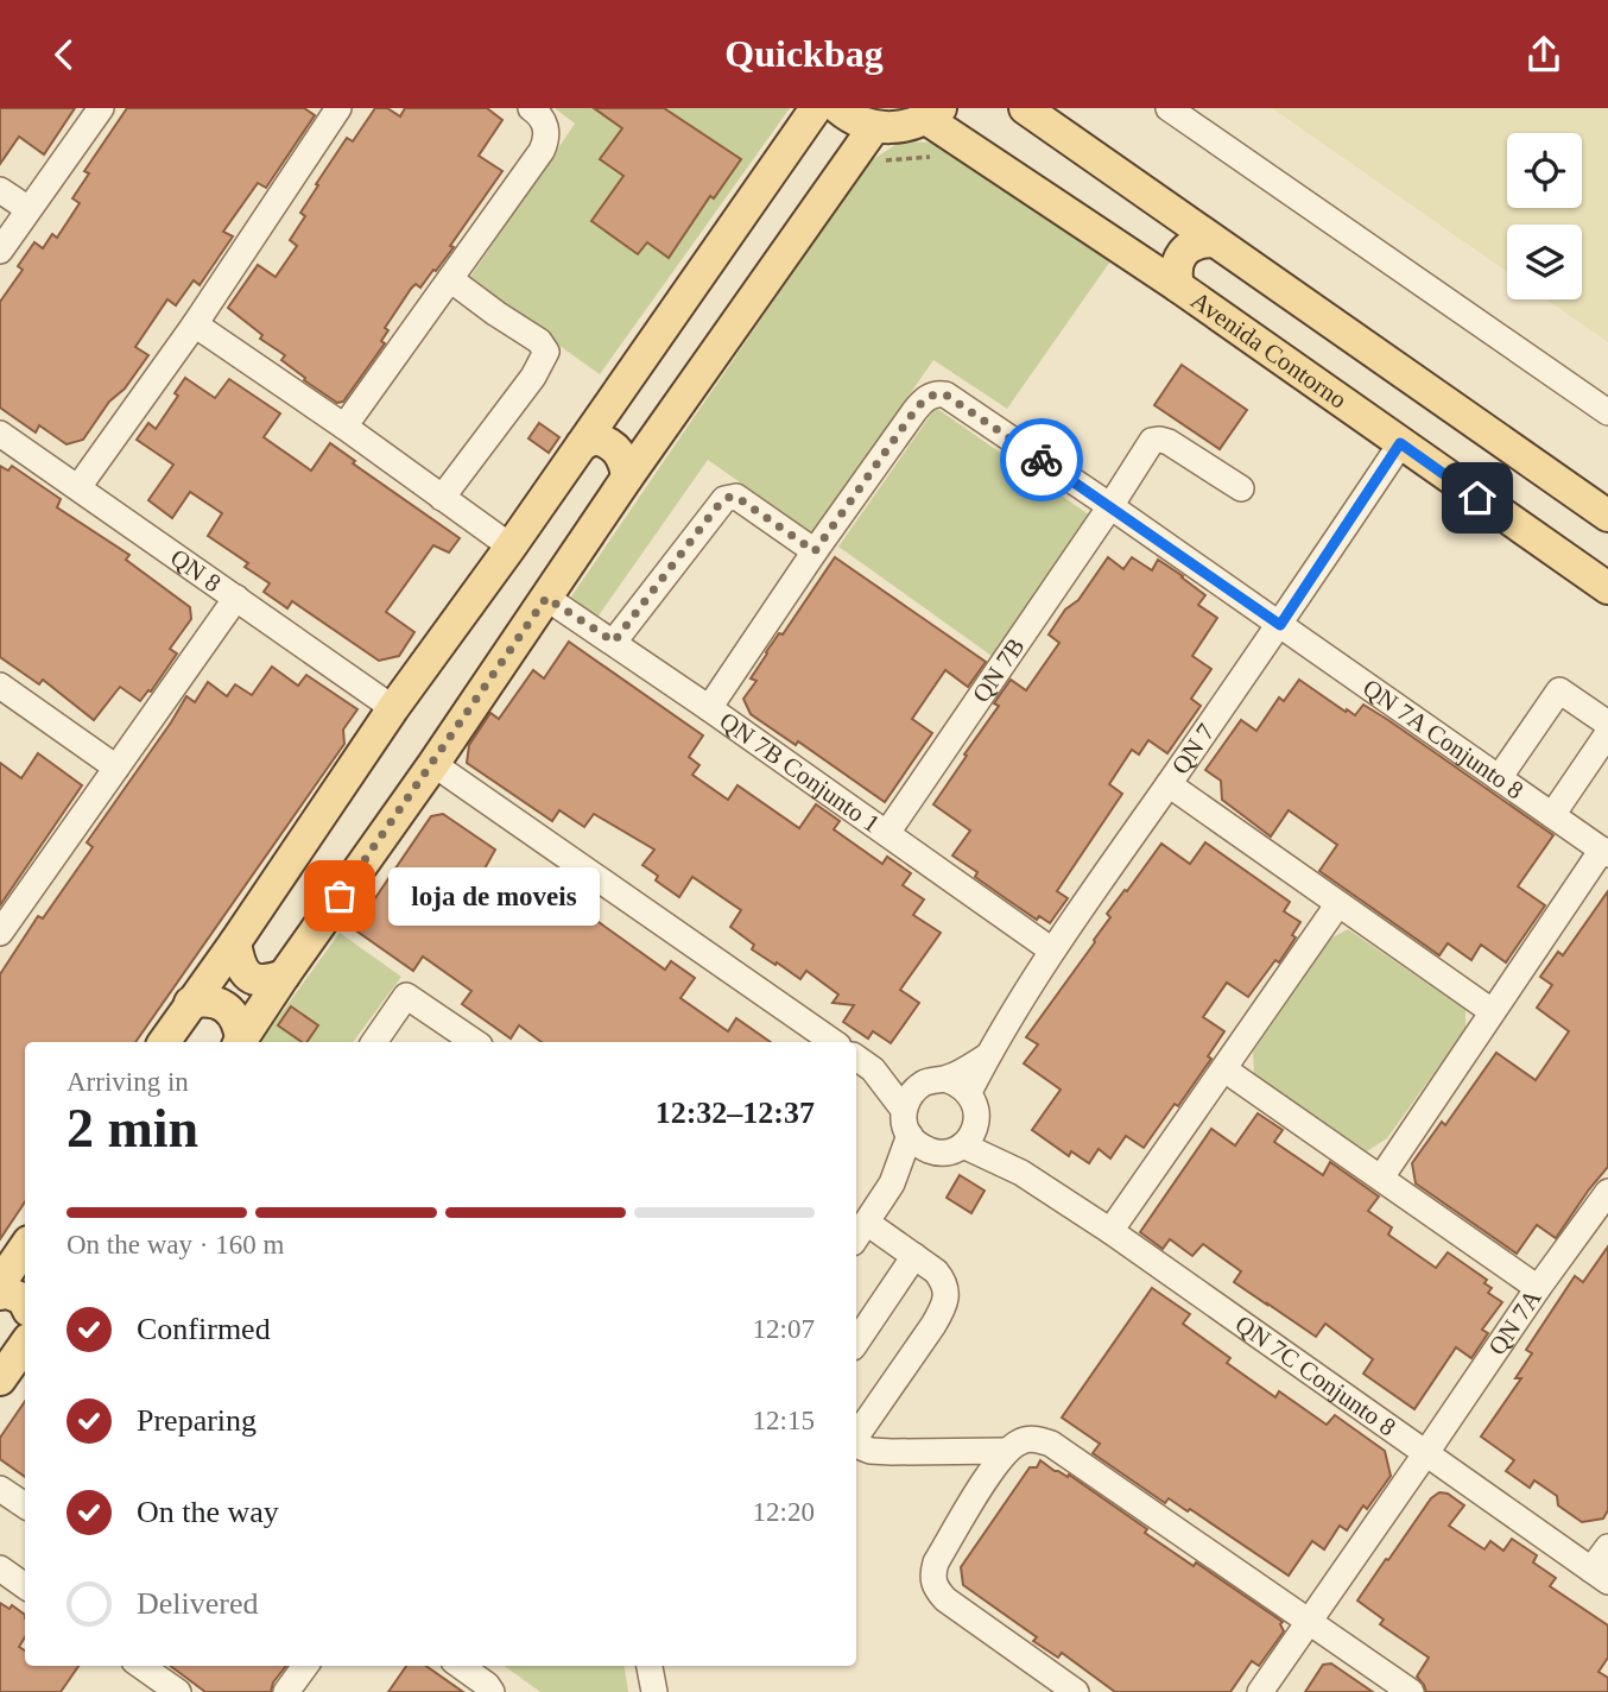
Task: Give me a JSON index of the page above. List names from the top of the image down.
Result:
{
  "streets": {
    "main road": ["Avenida Contorno"],
    "street": [
      "QN 8",
      "QN 7B",
      "QN 7A Conjunto 8",
      "QN 7",
      "QN 7B Conjunto 1",
      "QN 7A",
      "QN 7C Conjunto 8"
    ]
  },
  "crossings": [
    ["Avenida Contorno", "QN 7"],
    ["QN 7B", "QN 7A Conjunto 8"],
    ["QN 7B", "QN 7B Conjunto 1"],
    ["QN 7A Conjunto 8", "QN 7"],
    ["QN 7", "QN 7B Conjunto 1"],
    ["QN 7", "QN 7C Conjunto 8"],
    ["QN 7A", "QN 7C Conjunto 8"]
  ],
  "places": ["loja de moveis"],
  "page": {
    "header": "Quickbag",
    "bubble": "loja de moveis",
    "heading": ["2 min", "Arriving in", "12:32–12:37"],
    "bar": "On the way · 160 m",
    "list": [
      ["Confirmed", "12:07"],
      ["Preparing", "12:15"],
      ["On the way", "12:20"],
      "Delivered"
    ]
  }
}
